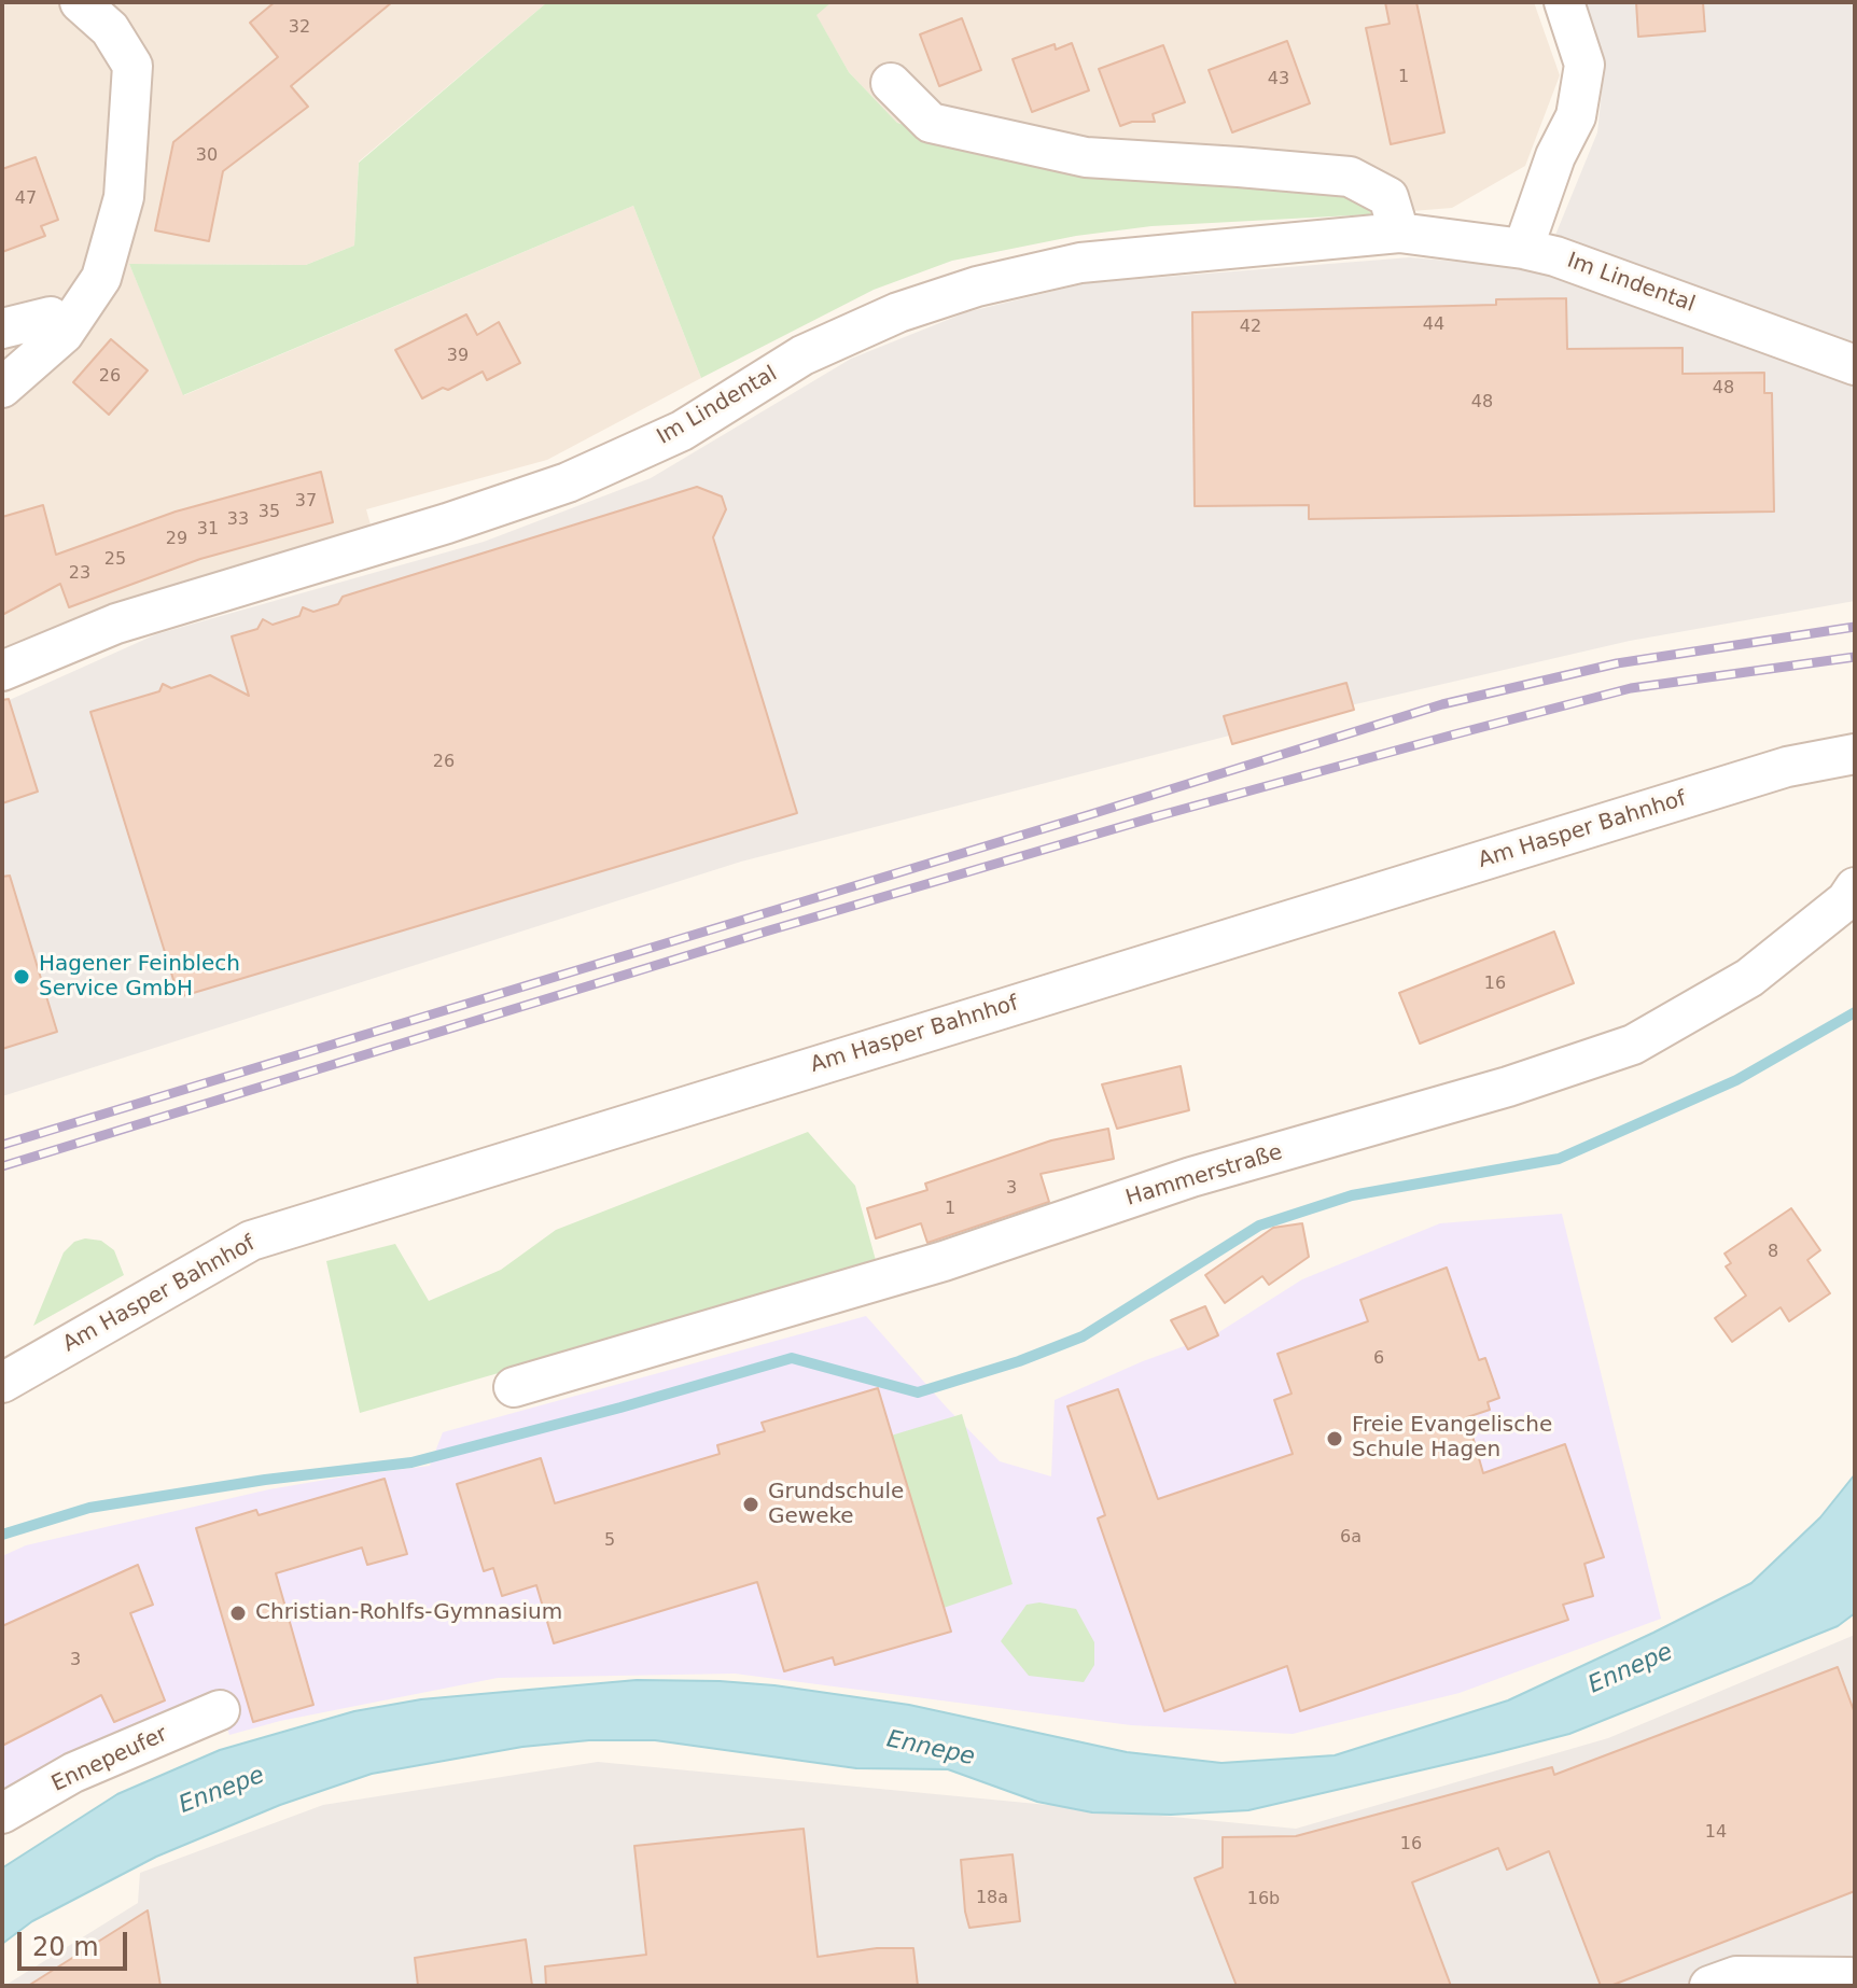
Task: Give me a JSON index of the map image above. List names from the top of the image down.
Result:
{
  "streets": {
    "street": [
      "Im Lindental",
      "Am Hasper Bahnhof",
      "Hammerstraße",
      "Ennepeufer"
    ]
  },
  "water": ["Ennepe"],
  "places": [
    "Hagener Feinblech Service GmbH",
    "Freie Evangelische Schule Hagen",
    "Grundschule Geweke",
    "Christian-Rohlfs-Gymnasium"
  ],
  "house_numbers": [
    "32",
    "1",
    "43",
    "30",
    "47",
    "44",
    "42",
    "39",
    "26",
    "48",
    "48",
    "37",
    "35",
    "33",
    "31",
    "29",
    "25",
    "23",
    "26",
    "16",
    "3",
    "1",
    "8",
    "6",
    "6a",
    "5",
    "3",
    "14",
    "16",
    "18a",
    "16b"
  ],
  "scale_bar": "20 m"
}
